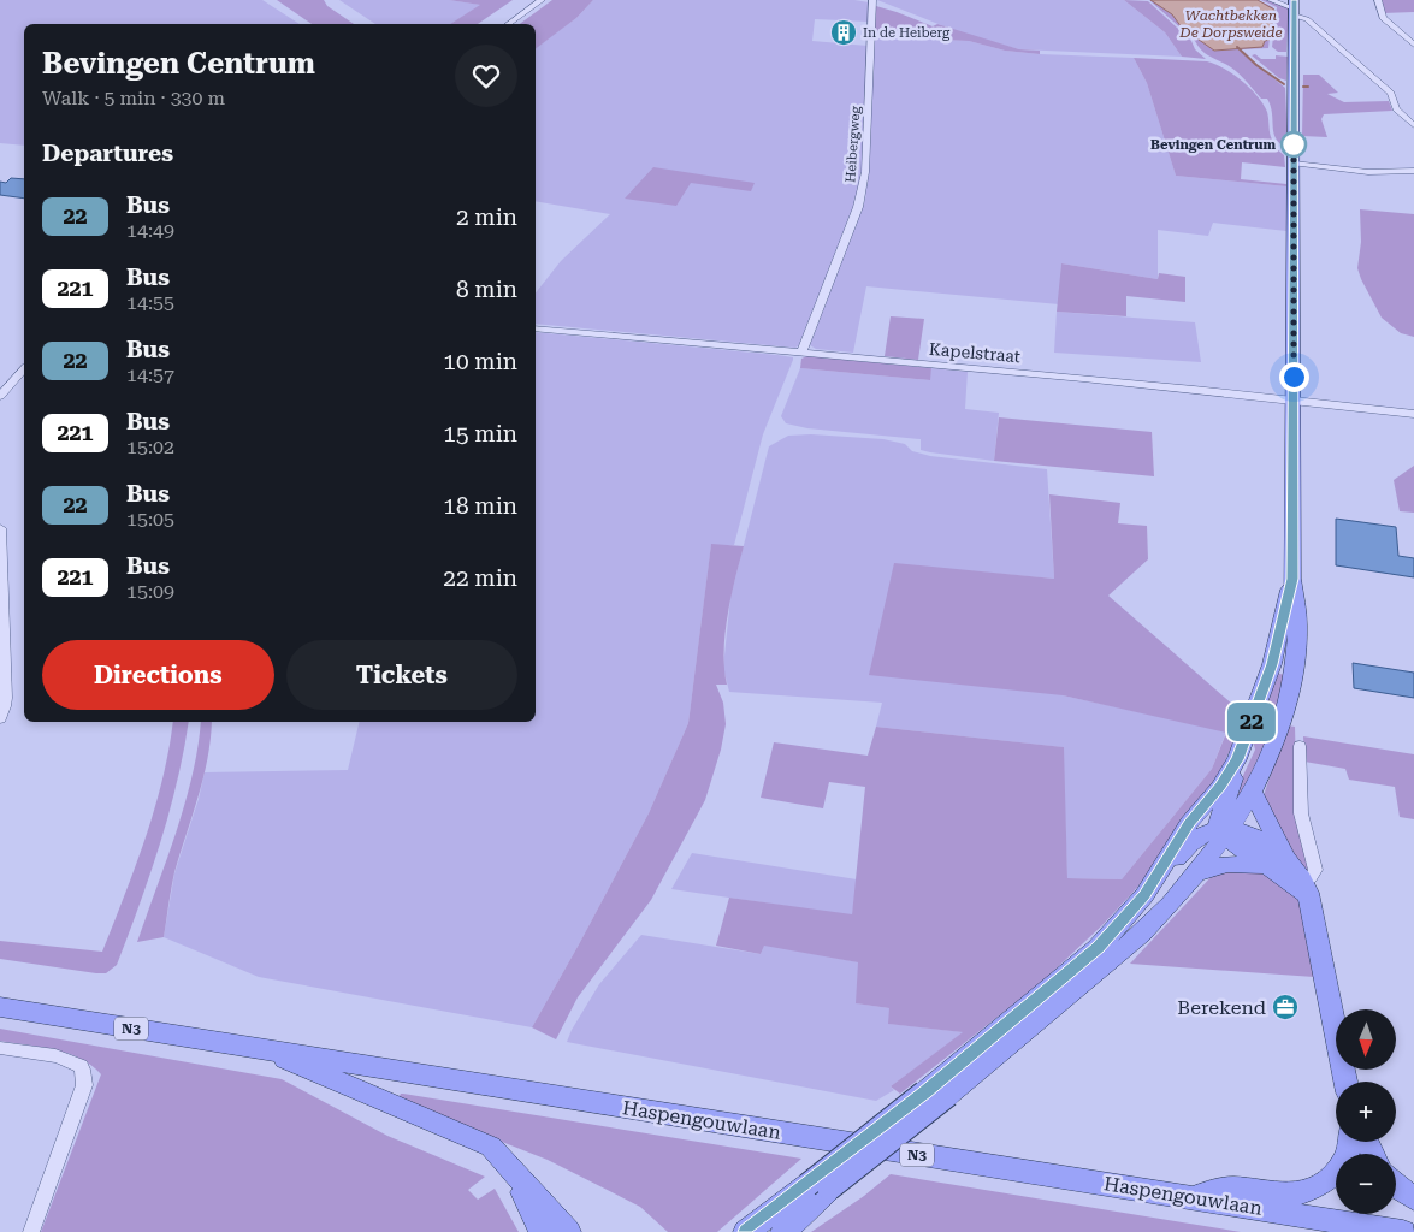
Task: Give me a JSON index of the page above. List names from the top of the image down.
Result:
{
  "streets": {
    "main road": ["N3", "Haspengouwlaan"],
    "street": ["Heibergweg", "Kapelstraat"]
  },
  "crossings": [
    ["Heibergweg", "Kapelstraat"]
  ],
  "water": ["Wachtbekken De Dorpsweide"],
  "places": {
    "building": ["In de Heiberg"],
    "other": ["Bevingen Centrum"],
    "office": ["Berekend"]
  },
  "lines": ["bus line 22"],
  "north": "bottom",
  "page": {
    "on_map": "22",
    "heading": [
      ["Bevingen Centrum", "Walk · 5 min · 330 m"],
      "Departures"
    ],
    "list": [
      {
        "mark": "22",
        "name": "Bus",
        "note": "14:49",
        "value": "2 min"
      },
      {
        "mark": "221",
        "name": "Bus",
        "note": "14:55",
        "value": "8 min"
      },
      {
        "mark": "22",
        "name": "Bus",
        "note": "14:57",
        "value": "10 min"
      },
      {
        "mark": "221",
        "name": "Bus",
        "note": "15:02",
        "value": "15 min"
      },
      {
        "mark": "22",
        "name": "Bus",
        "note": "15:05",
        "value": "18 min"
      },
      {
        "mark": "221",
        "name": "Bus",
        "note": "15:09",
        "value": "22 min"
      }
    ],
    "buttons": ["Directions", "Tickets"],
    "map_buttons": ["+", "−"]
  }
}
